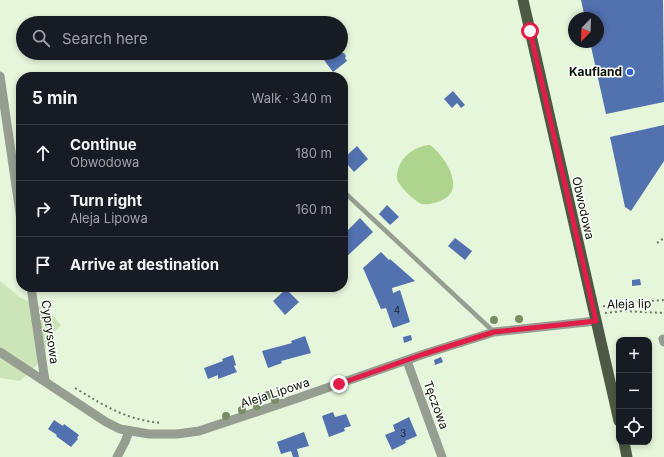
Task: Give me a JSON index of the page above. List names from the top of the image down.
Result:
{
  "streets": {
    "main road": ["Obwodowa"],
    "street": ["Cyprysowa", "Aleja Lipowa", "Tęczowa"],
    "path": ["Aleja lip"]
  },
  "crossings": [
    ["Obwodowa", "Aleja lip"],
    ["Obwodowa", "Aleja Lipowa"],
    ["Aleja lip", "Aleja Lipowa"],
    ["Cyprysowa", "Aleja Lipowa"],
    ["Aleja Lipowa", "Tęczowa"]
  ],
  "places": ["Kaufland"],
  "house_numbers": ["4", "3"],
  "north": "bottom left",
  "page": {
    "search": "Search here",
    "heading": ["5 min", "Walk · 340 m"],
    "list": [
      ["Continue", "Obwodowa", "180 m"],
      ["Turn right", "Aleja Lipowa", "160 m"],
      "Arrive at destination"
    ],
    "map_buttons": ["+", "−"]
  }
}
